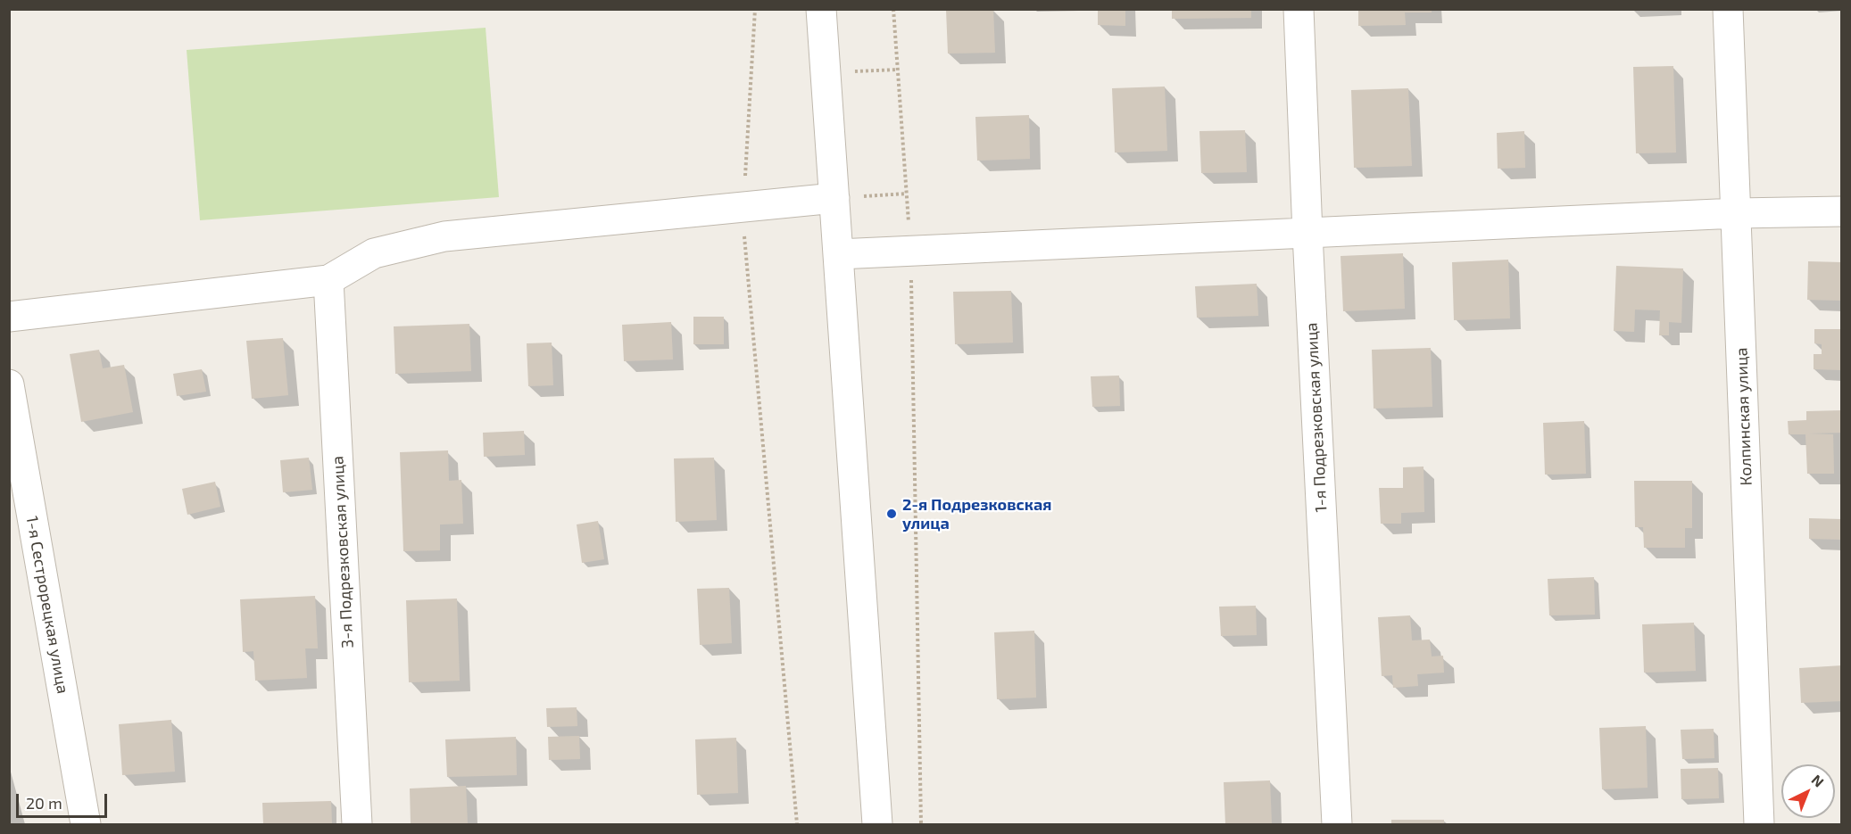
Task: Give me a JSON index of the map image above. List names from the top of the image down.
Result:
{
  "streets": {
    "street": [
      "Колпинская улица",
      "1-я Подрезковская улица",
      "3-я Подрезковская улица",
      "1-я Сестрорецкая улица"
    ]
  },
  "places": ["2-я Подрезковская улица"],
  "scale_bar": "20 m",
  "north": "top right"
}
